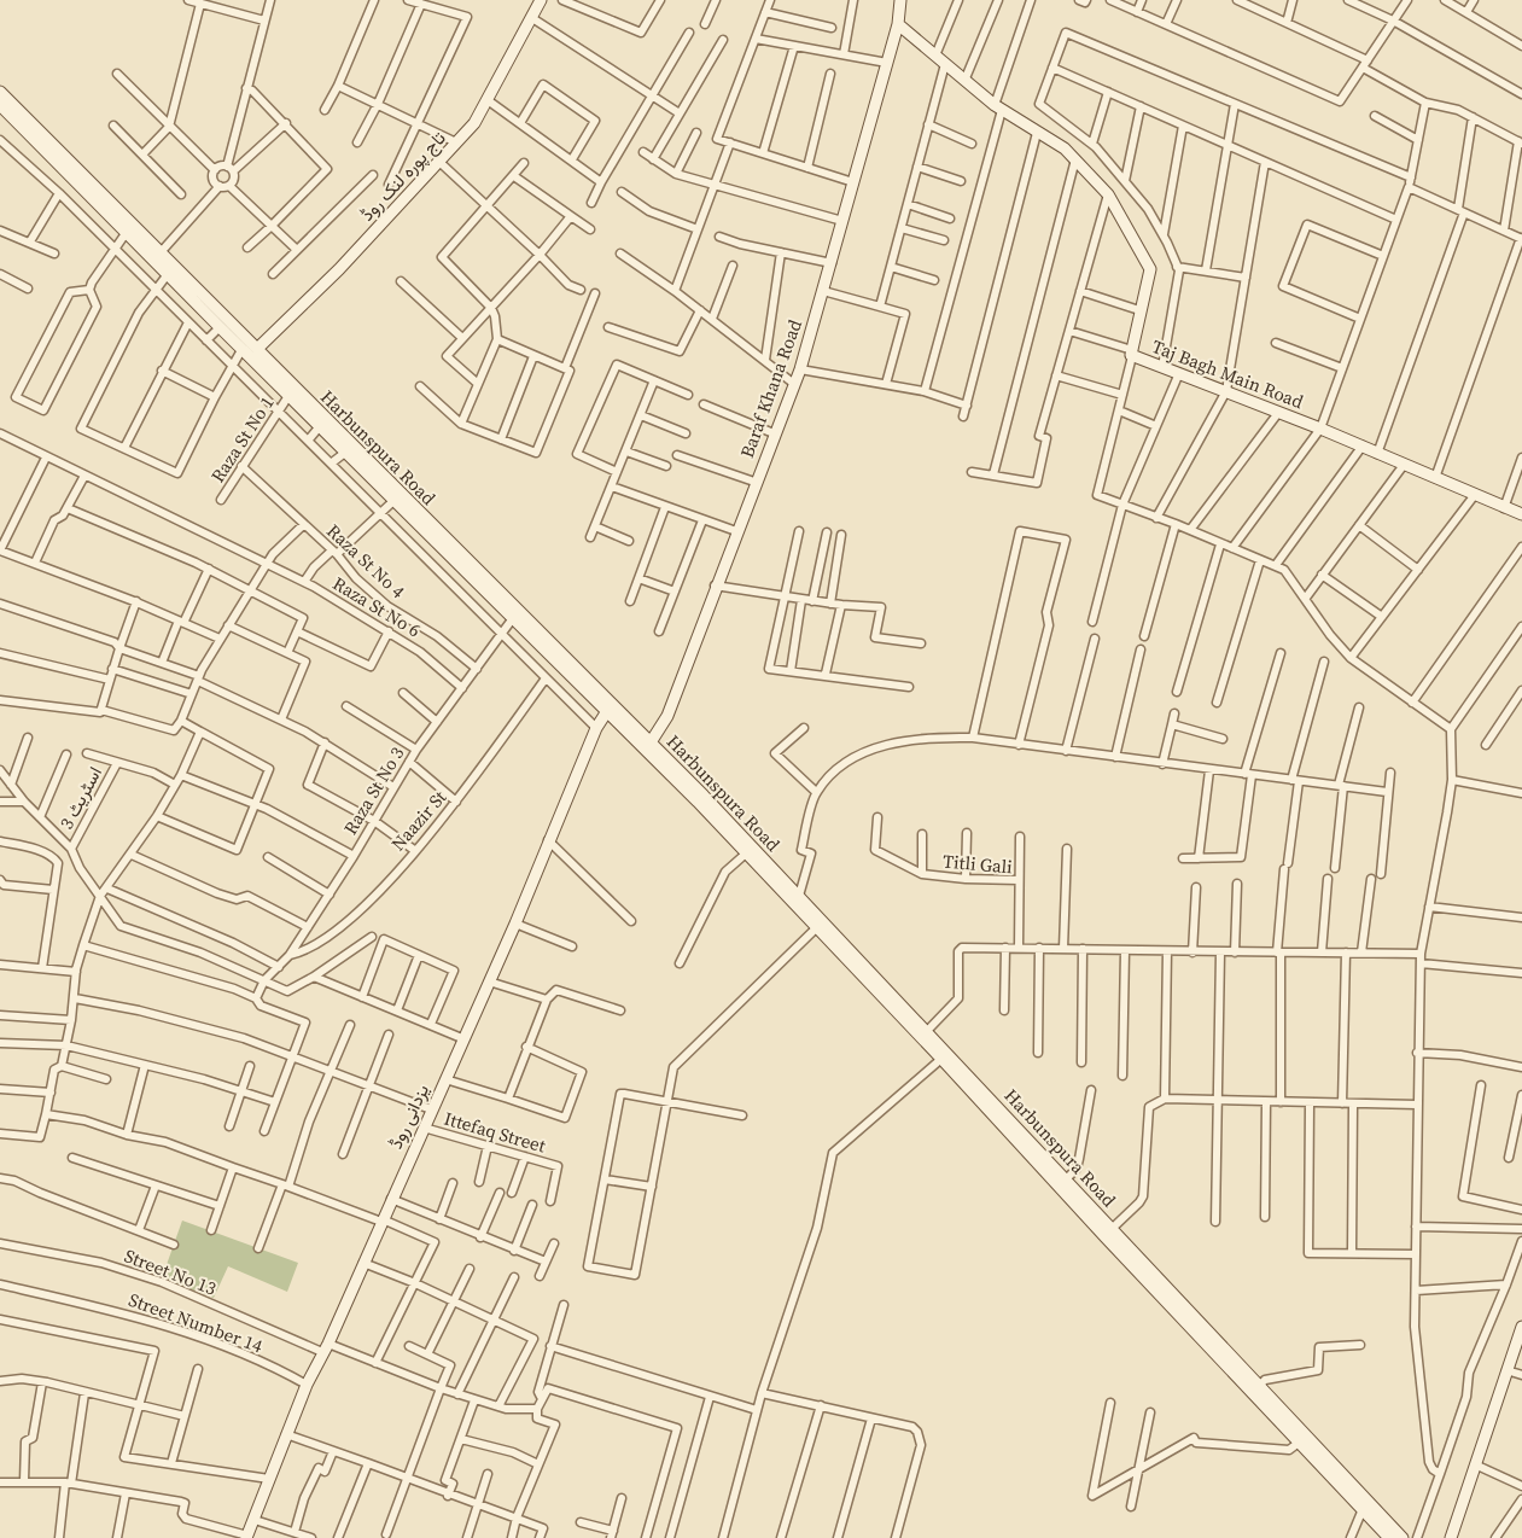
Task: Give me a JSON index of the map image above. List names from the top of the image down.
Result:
{
  "streets": {
    "main road": [
      "تاج پورہ لنک روڈ",
      "Taj Bagh Main Road",
      "Baraf Khana Road",
      "Harbunspura Road",
      "یزدانی روڈ"
    ],
    "street": [
      "Raza St No 1",
      "Raza St No 4",
      "Raza St No 6",
      "Raza St No 3",
      "اسٹریٹ 3",
      "Naazir St",
      "Titli Gali",
      "Ittefaq Street",
      "Street No 13",
      "Street Number 14"
    ]
  },
  "crossings": [
    ["تاج پورہ لنک روڈ", "Harbunspura Road"],
    ["Taj Bagh Main Road", "Baraf Khana Road"],
    ["Baraf Khana Road", "Harbunspura Road"],
    ["Raza St No 1", "Harbunspura Road"],
    ["Raza St No 1", "Raza St No 4"],
    ["Harbunspura Road", "Raza St No 3"],
    ["Harbunspura Road", "یزدانی روڈ"],
    ["Raza St No 4", "Raza St No 3"],
    ["Raza St No 6", "Raza St No 3"],
    ["Raza St No 3", "Naazir St"],
    ["یزدانی روڈ", "Ittefaq Street"],
    ["یزدانی روڈ", "Street No 13"],
    ["یزدانی روڈ", "Street Number 14"]
  ]
}
